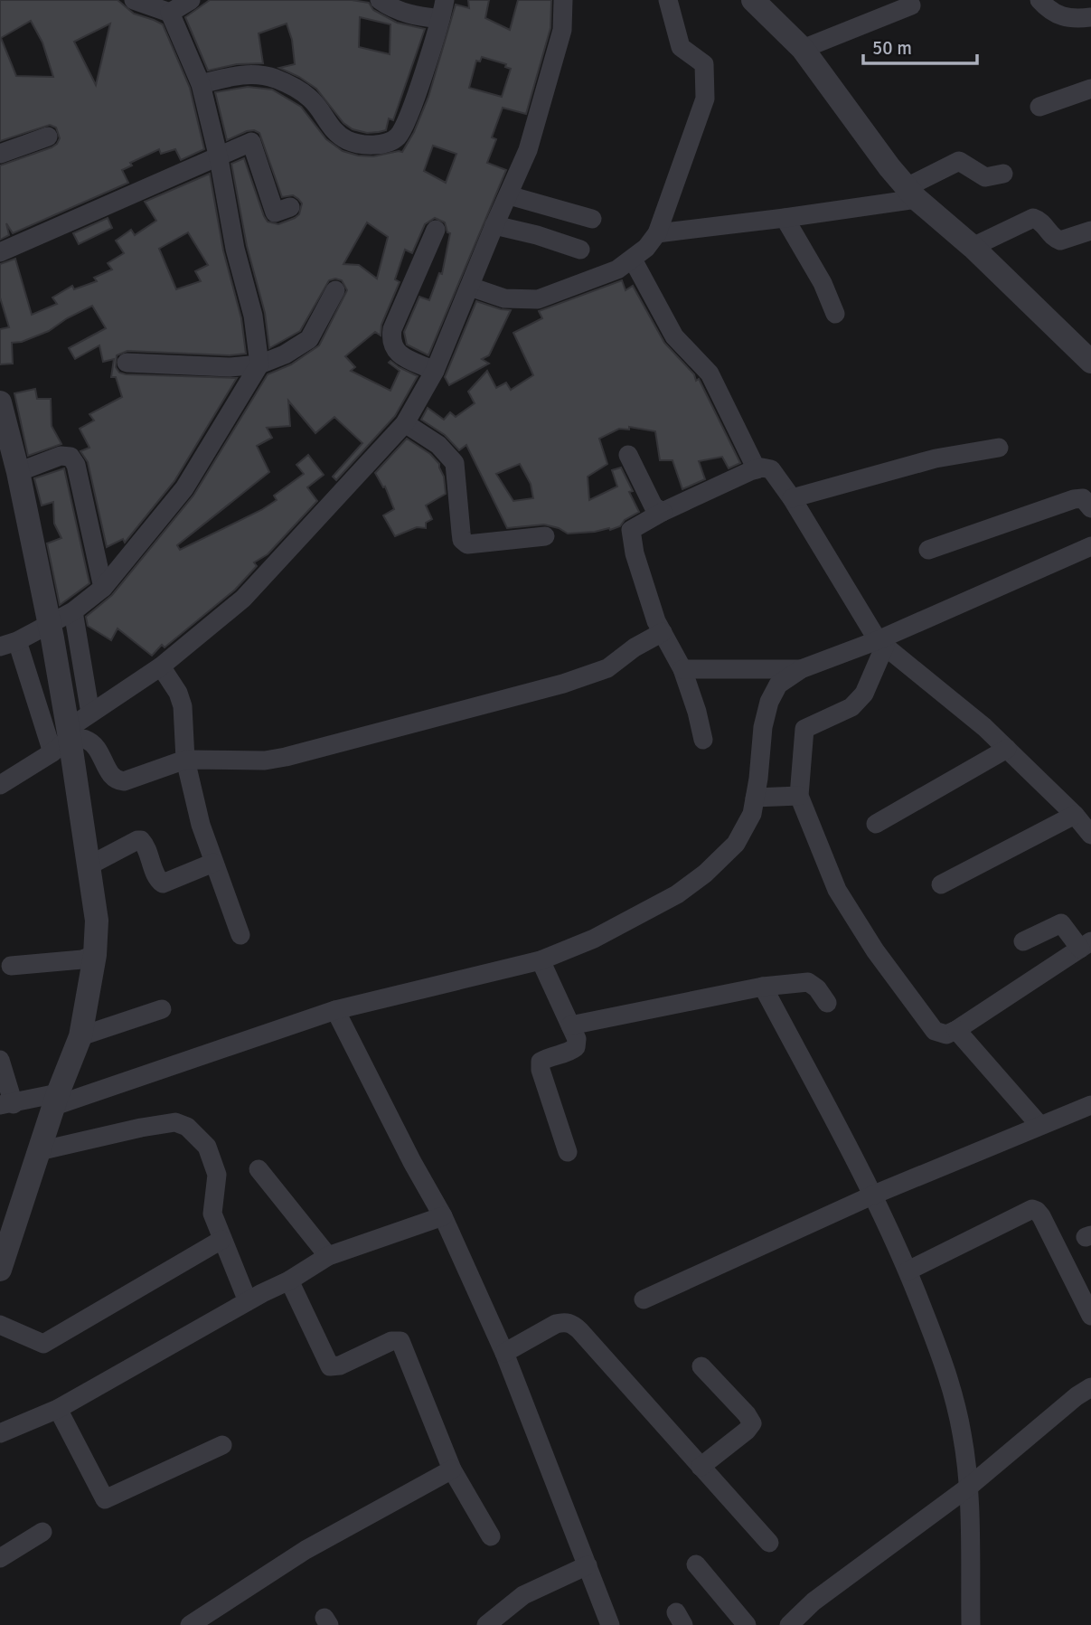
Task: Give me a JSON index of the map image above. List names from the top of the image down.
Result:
{
  "scale_bar": "50 m"
}
